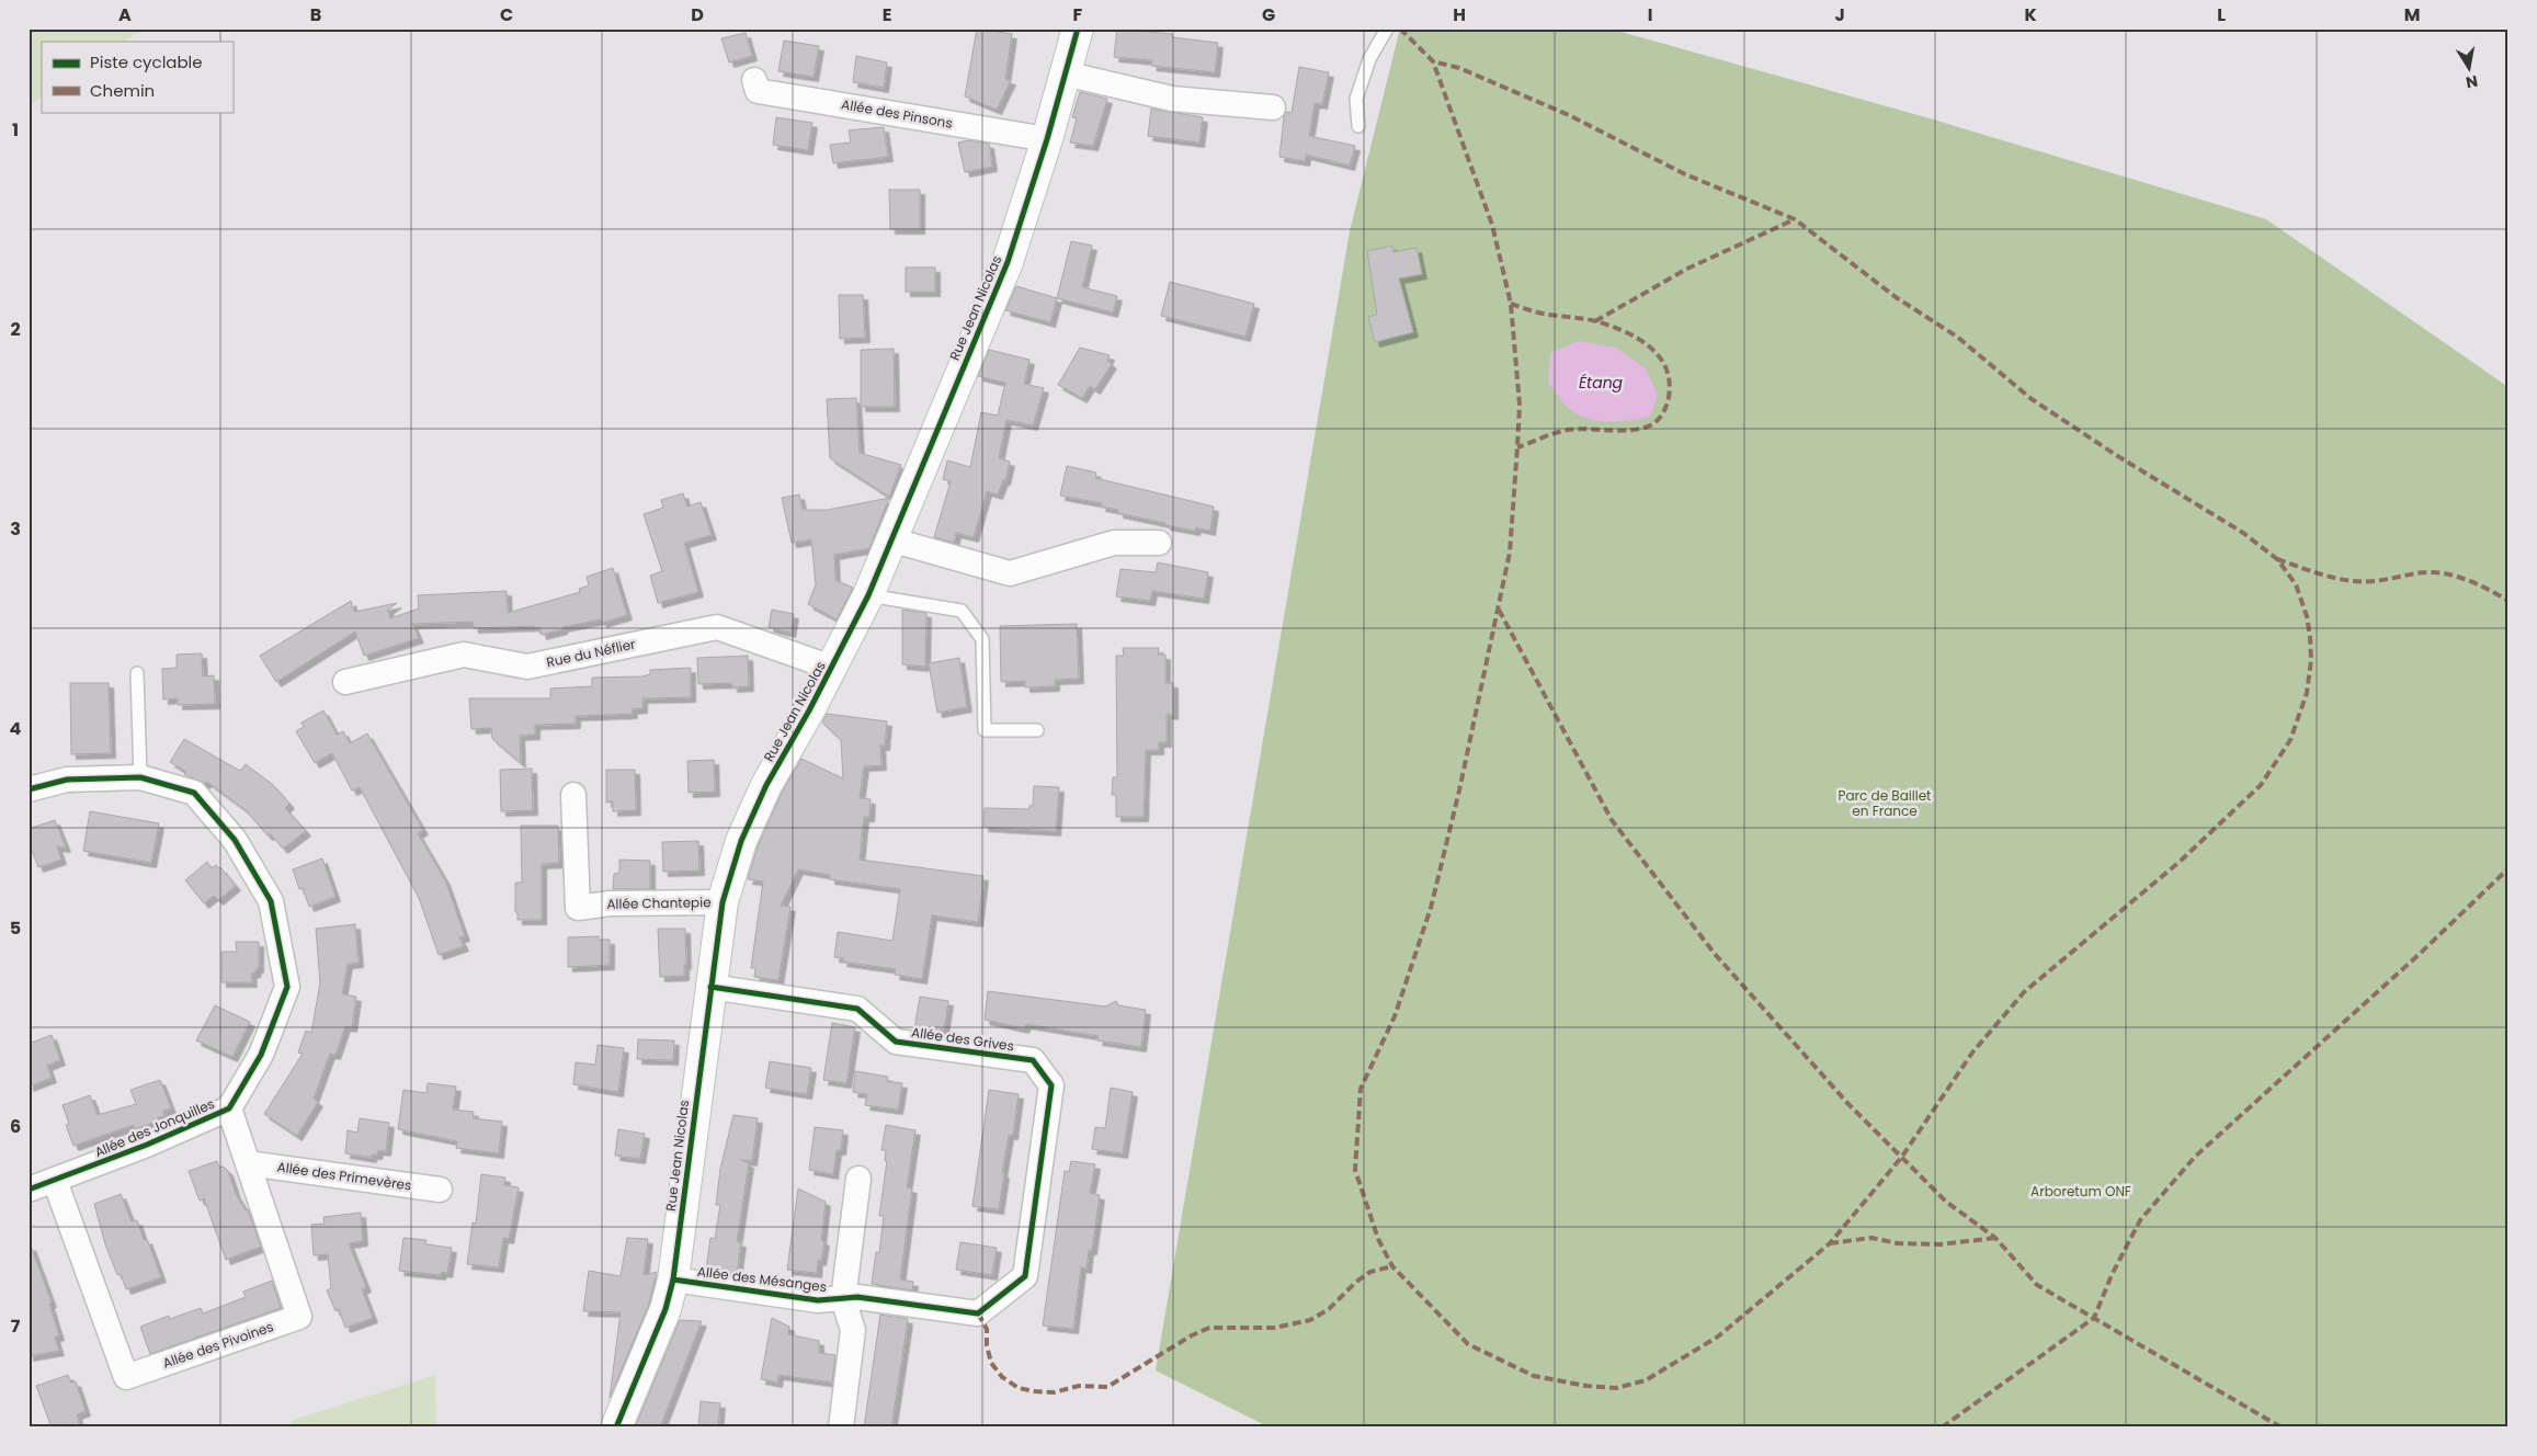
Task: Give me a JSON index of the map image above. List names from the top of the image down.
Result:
{
  "streets": {
    "street": [
      "Allée des Pinsons",
      "Rue Jean Nicolas",
      "Rue du Néflier",
      "Allée Chantepie",
      "Allée des Grives",
      "Allée des Jonquilles",
      "Allée des Primevères",
      "Allée des Mésanges",
      "Allée des Pivoines"
    ]
  },
  "crossings": [
    ["Allée des Pinsons", "Rue Jean Nicolas"],
    ["Rue Jean Nicolas", "Rue du Néflier"],
    ["Rue Jean Nicolas", "Allée Chantepie"],
    ["Rue Jean Nicolas", "Allée des Grives"],
    ["Rue Jean Nicolas", "Allée des Mésanges"],
    ["Allée des Grives", "Allée des Mésanges"],
    ["Allée des Jonquilles", "Allée des Pivoines"],
    ["Allée des Primevères", "Allée des Pivoines"]
  ],
  "water": ["Étang"],
  "parks": ["Parc de Baillet en France", "Arboretum ONF"],
  "legend": ["Piste cyclable", "Chemin"],
  "north": "bottom",
  "grid": {
    "columns": [
      "A",
      "B",
      "C",
      "D",
      "E",
      "F",
      "G",
      "H",
      "I",
      "J",
      "K",
      "L",
      "M"
    ],
    "rows": [
      "1",
      "2",
      "3",
      "4",
      "5",
      "6",
      "7"
    ]
  }
}
